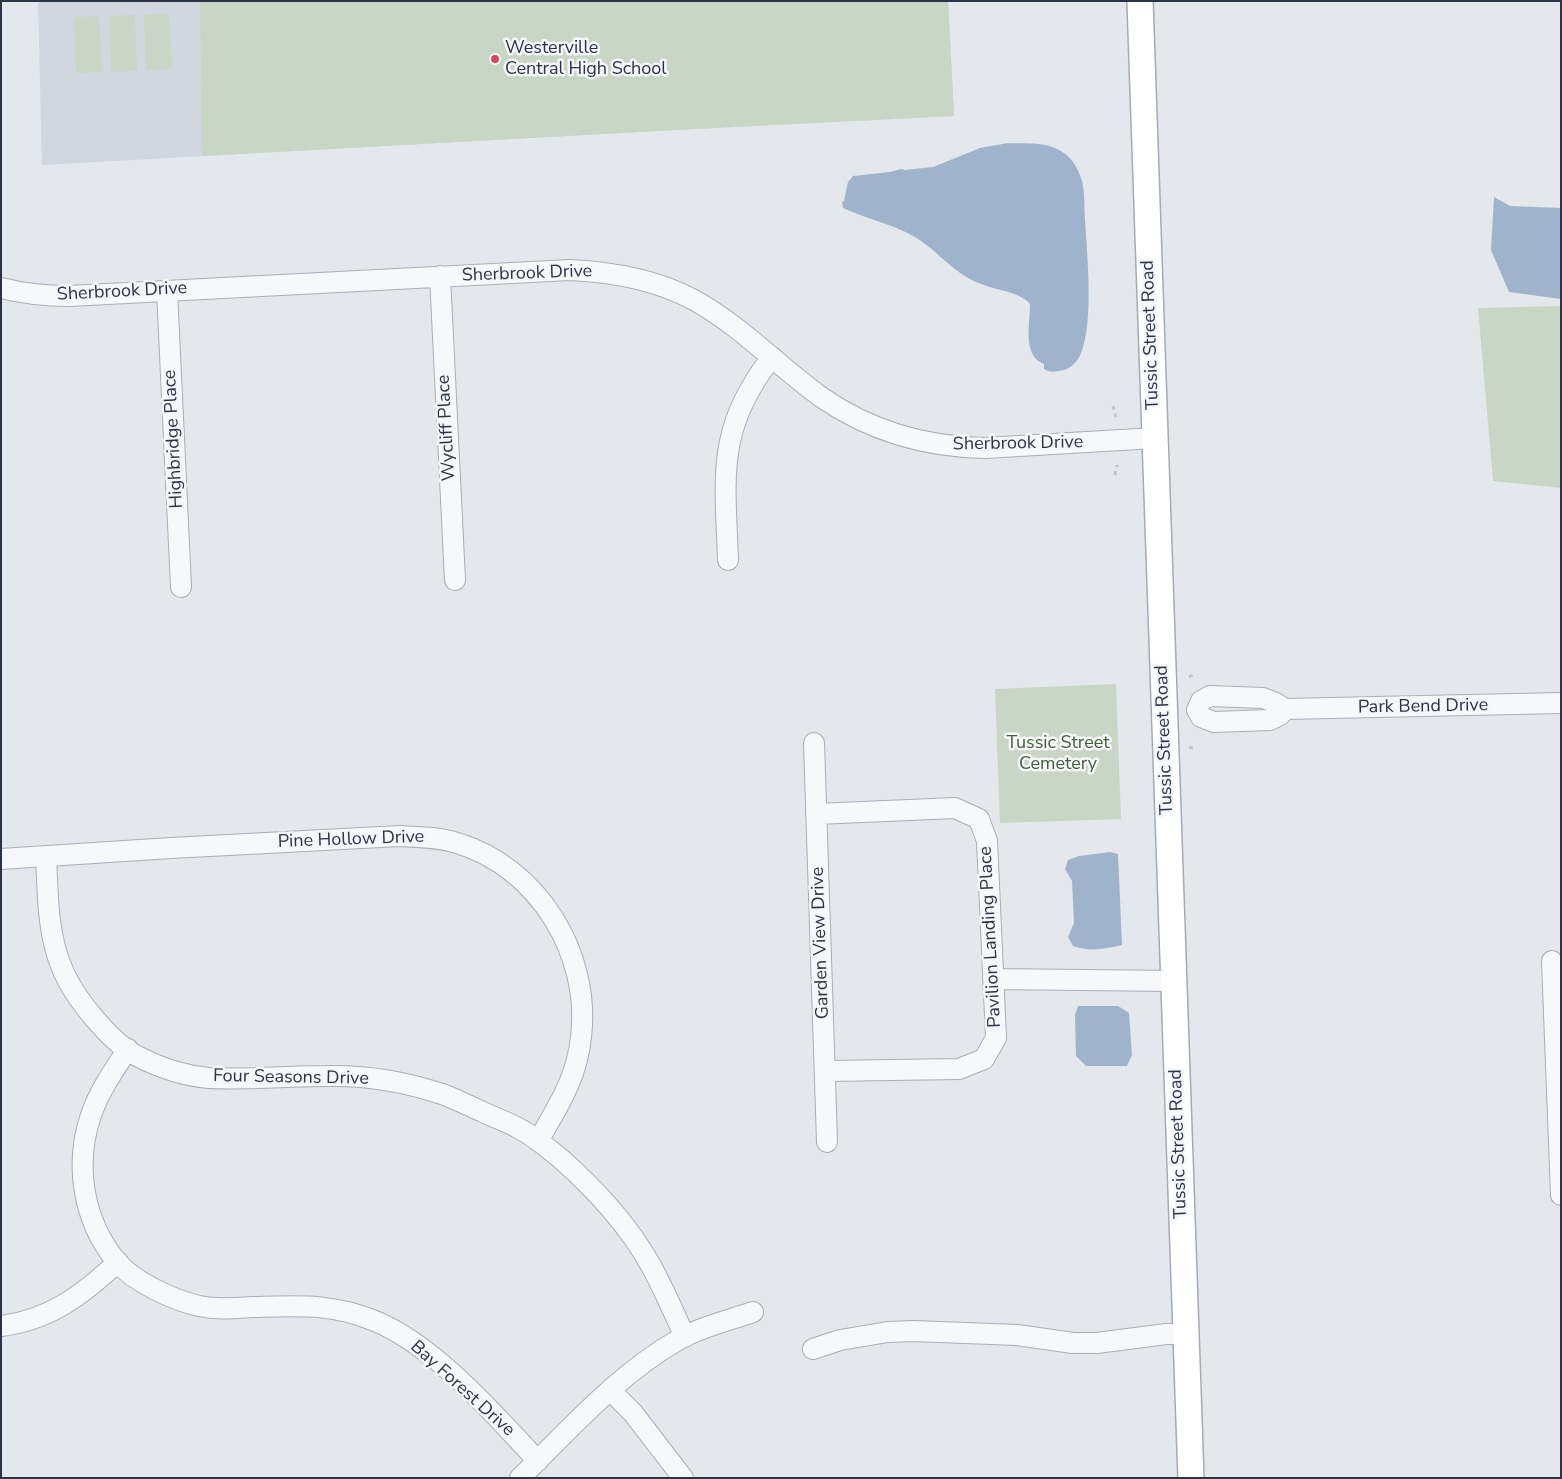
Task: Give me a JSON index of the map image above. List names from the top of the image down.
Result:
{
  "streets": {
    "main road": ["Tussic Street Road"],
    "street": [
      "Sherbrook Drive",
      "Wycliff Place",
      "Highbridge Place",
      "Park Bend Drive",
      "Pine Hollow Drive",
      "Pavilion Landing Place",
      "Garden View Drive",
      "Four Seasons Drive",
      "Bay Forest Drive"
    ]
  },
  "crossings": [
    ["Sherbrook Drive", "Tussic Street Road"],
    ["Sherbrook Drive", "Wycliff Place"],
    ["Sherbrook Drive", "Highbridge Place"],
    ["Tussic Street Road", "Park Bend Drive"],
    ["Pine Hollow Drive", "Four Seasons Drive"],
    ["Pavilion Landing Place", "Garden View Drive"],
    ["Four Seasons Drive", "Bay Forest Drive"]
  ],
  "parks": ["Tussic Street Cemetery"],
  "places": ["Westerville Central High School"]
}
